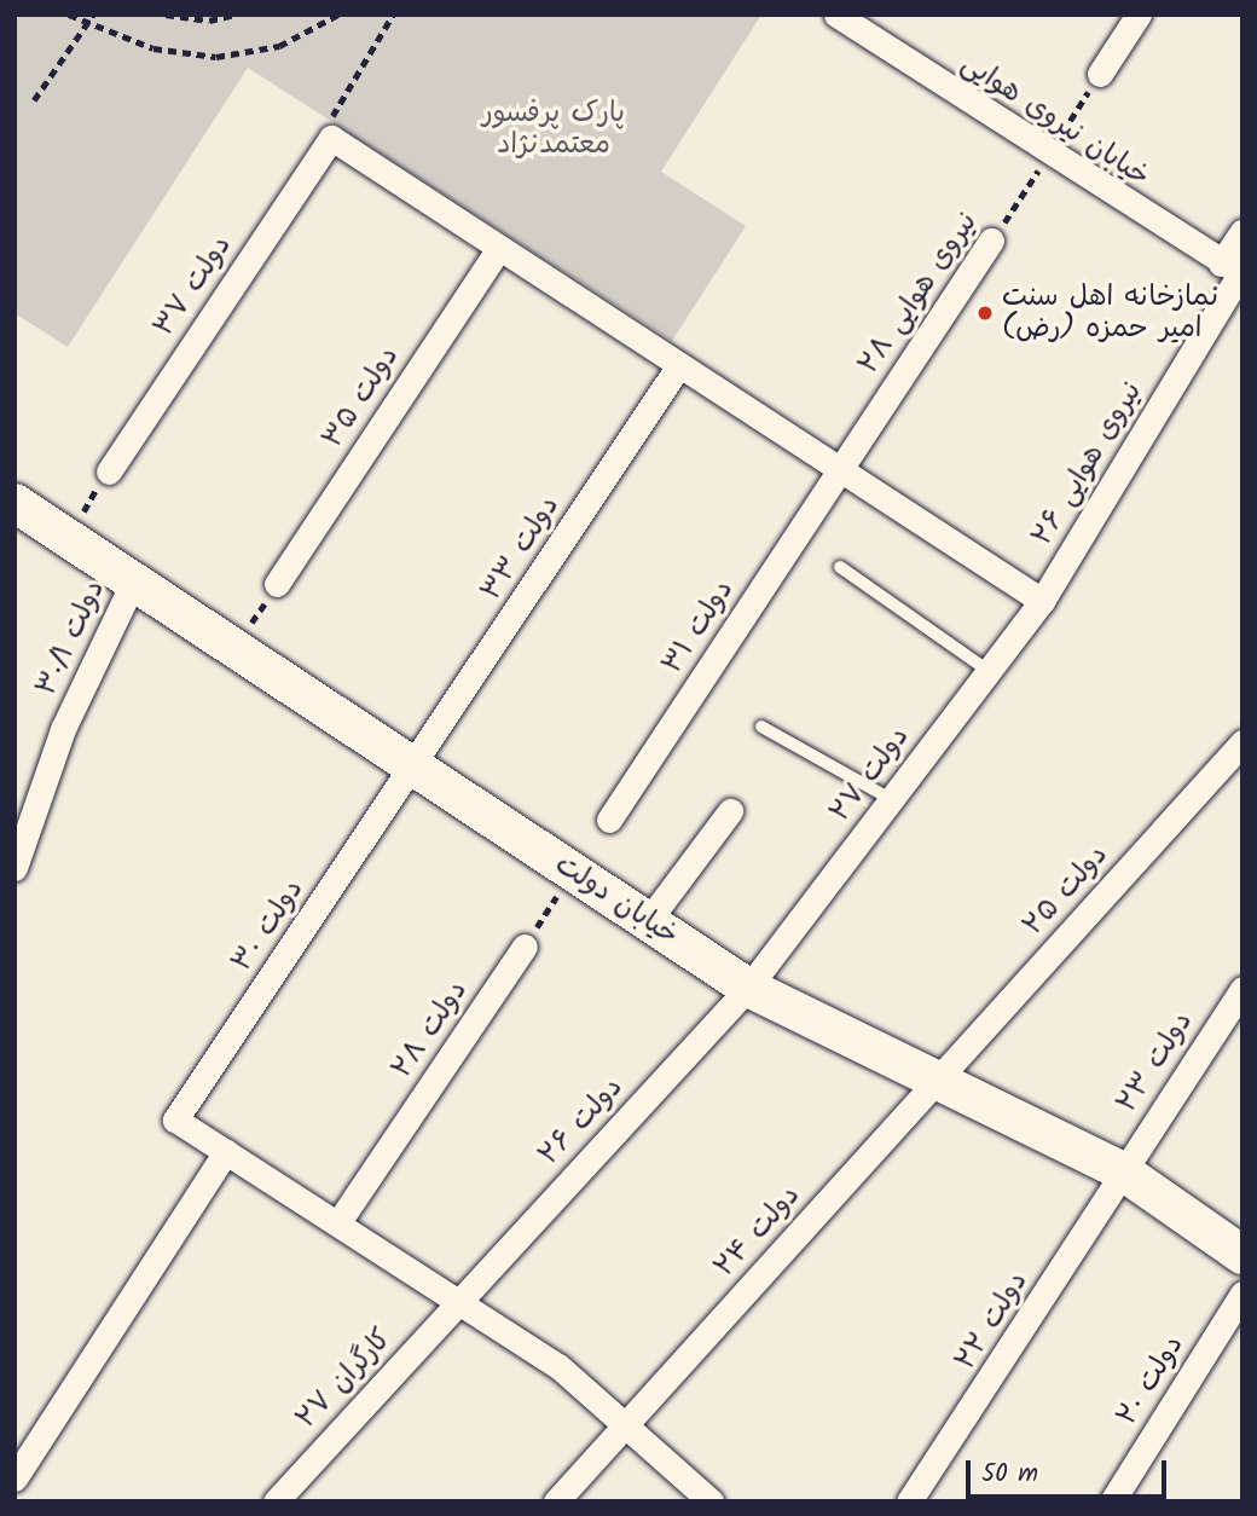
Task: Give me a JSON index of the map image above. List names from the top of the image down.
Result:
{
  "streets": {
    "street": [
      "خیابان نیروی هوایی",
      "دولت ۳۷",
      "نیروی هوایی ۲۸",
      "دولت ۳۵",
      "نیروی هوایی ۲۶",
      "دولت ۳۳",
      "دولت ۳۱",
      "دولت ۳۰/۱",
      "دولت ۲۷",
      "دولت ۲۵",
      "خیابان دولت",
      "دولت ۳۰",
      "دولت ۲۸",
      "دولت ۲۳",
      "دولت ۲۶",
      "دولت ۲۴",
      "دولت ۲۲",
      "کارگران ۲۷",
      "دولت ۲۰"
    ]
  },
  "crossings": [
    ["خیابان نیروی هوایی", "نیروی هوایی ۲۸"],
    ["خیابان نیروی هوایی", "نیروی هوایی ۲۶"],
    ["نیروی هوایی ۲۸", "دولت ۳۱"],
    ["نیروی هوایی ۲۶", "دولت ۲۷"],
    ["دولت ۳۳", "خیابان دولت"],
    ["دولت ۳۳", "دولت ۳۰"],
    ["دولت ۳۰/۱", "خیابان دولت"],
    ["دولت ۲۷", "خیابان دولت"],
    ["دولت ۲۷", "دولت ۲۶"],
    ["دولت ۲۵", "خیابان دولت"],
    ["دولت ۲۵", "دولت ۲۴"],
    ["خیابان دولت", "دولت ۳۰"],
    ["خیابان دولت", "دولت ۲۳"],
    ["خیابان دولت", "دولت ۲۶"],
    ["خیابان دولت", "دولت ۲۴"],
    ["خیابان دولت", "دولت ۲۲"],
    ["دولت ۲۳", "دولت ۲۲"],
    ["دولت ۲۶", "کارگران ۲۷"]
  ],
  "parks": ["پارک پرفسور معتمدنژاد"],
  "places": ["نمازخانه اهل سنت امیر حمزه (رض)"],
  "scale_bar": "50 m"
}
